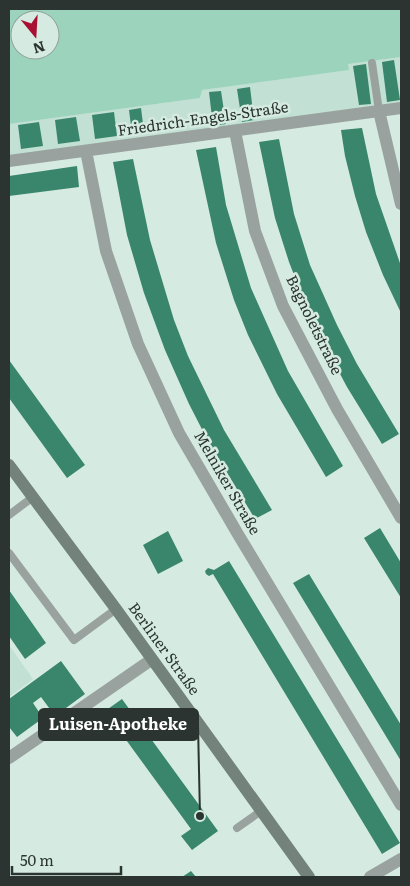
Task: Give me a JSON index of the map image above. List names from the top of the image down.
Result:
{
  "streets": {
    "main road": ["Berliner Straße"],
    "street": ["Friedrich-Engels-Straße", "Bagnoletstraße", "Melniker Straße"]
  },
  "crossings": [
    ["Friedrich-Engels-Straße", "Bagnoletstraße"],
    ["Friedrich-Engels-Straße", "Melniker Straße"]
  ],
  "places": ["Luisen-Apotheke"],
  "scale_bar": "50 m",
  "north": "bottom"
}
